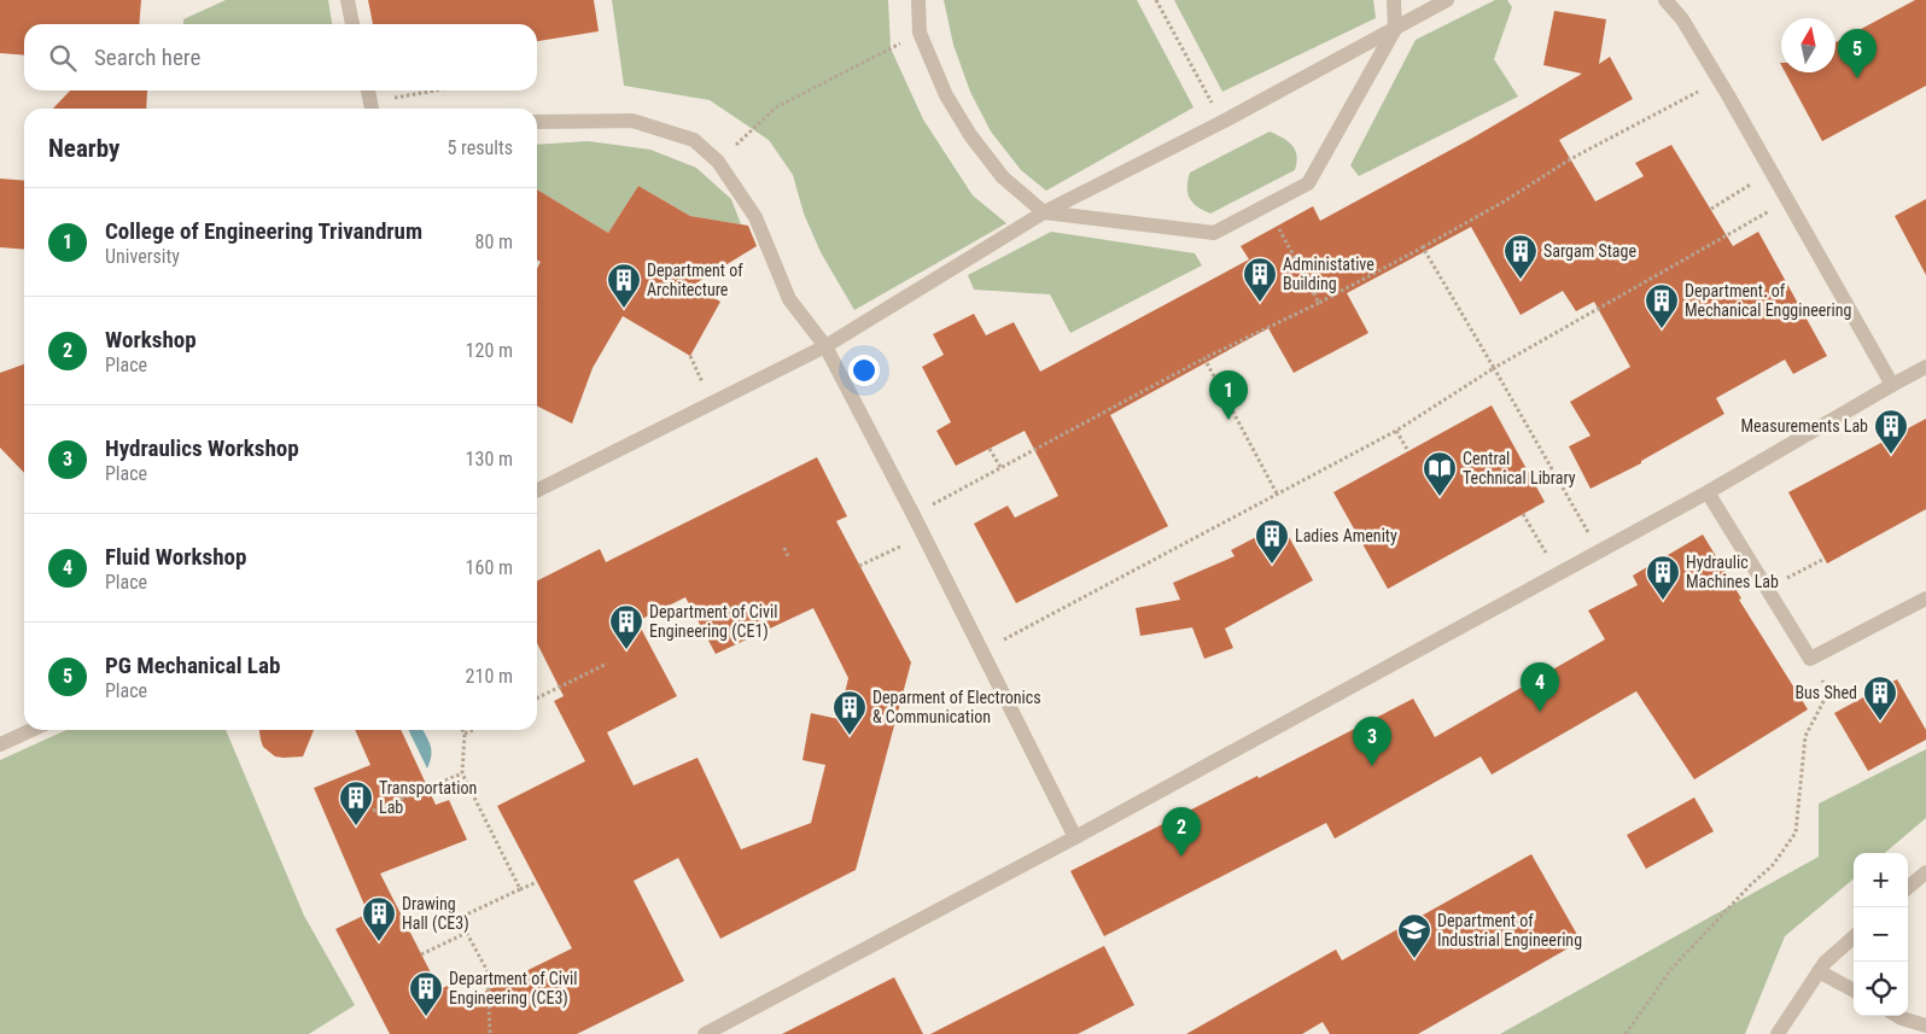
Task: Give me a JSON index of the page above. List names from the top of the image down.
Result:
{
  "places": {
    "building": [
      "Sargam Stage",
      "Administative Building",
      "Department of Architecture",
      "Department. of Mechanical Enggineering",
      "Measurements Lab",
      "Ladies Amenity",
      "Hydraulic Machines Lab",
      "Department of Civil Engineering (CE1)",
      "Bus Shed",
      "Deparment of Electronics & Communication",
      "Transportation Lab",
      "Drawing Hall (CE3)",
      "Department of Civil Engineering (CE3)"
    ],
    "library": ["Central Technical Library"],
    "school or university": ["Department of Industrial Engineering"]
  },
  "north": "top",
  "page": {
    "search": "Search here",
    "pins": [
      "5",
      "1",
      "4",
      "3",
      "2"
    ],
    "heading": ["Nearby", "5 results"],
    "list": [
      {
        "mark": "1",
        "name": "College of Engineering Trivandrum",
        "note": "University",
        "value": "80 m"
      },
      {
        "mark": "2",
        "name": "Workshop",
        "note": "Place",
        "value": "120 m"
      },
      {
        "mark": "3",
        "name": "Hydraulics Workshop",
        "note": "Place",
        "value": "130 m"
      },
      {
        "mark": "4",
        "name": "Fluid Workshop",
        "note": "Place",
        "value": "160 m"
      },
      {
        "mark": "5",
        "name": "PG Mechanical Lab",
        "note": "Place",
        "value": "210 m"
      }
    ],
    "map_buttons": ["+", "−"]
  }
}
